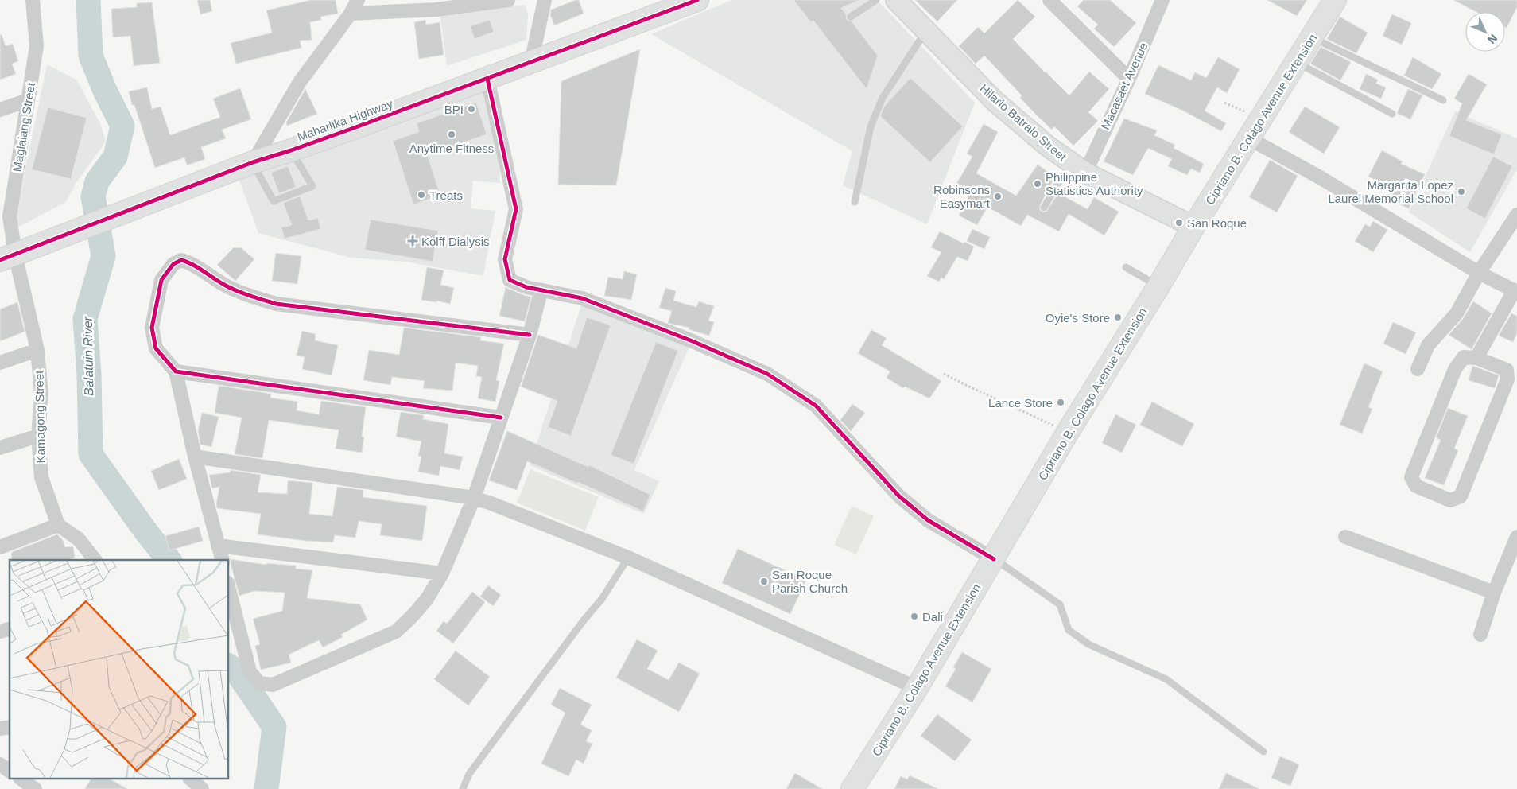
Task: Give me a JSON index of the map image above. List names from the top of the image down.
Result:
{
  "streets": {
    "main road": ["Cipriano B. Colago Avenue Extension", "Maharlika Highway"],
    "street": [
      "Macasaet Avenue",
      "Hilario Batralo Street",
      "Maglalang Street",
      "Kamagong Street"
    ]
  },
  "crossings": [
    ["Macasaet Avenue", "Hilario Batralo Street"],
    ["Cipriano B. Colago Avenue Extension", "Hilario Batralo Street"],
    ["Maharlika Highway", "Maglalang Street"],
    ["Maharlika Highway", "Kamagong Street"],
    ["Maglalang Street", "Kamagong Street"]
  ],
  "water": ["Balatuin River"],
  "places": {
    "other": [
      "BPI",
      "Anytime Fitness",
      "Philippine Statistics Authority",
      "Margarita Lopez Laurel Memorial School",
      "Treats",
      "Robinsons Easymart",
      "San Roque",
      "Oyie's Store",
      "Lance Store",
      "San Roque Parish Church",
      "Dali"
    ],
    "health": ["Kolff Dialysis"]
  },
  "north": "bottom right"
}
